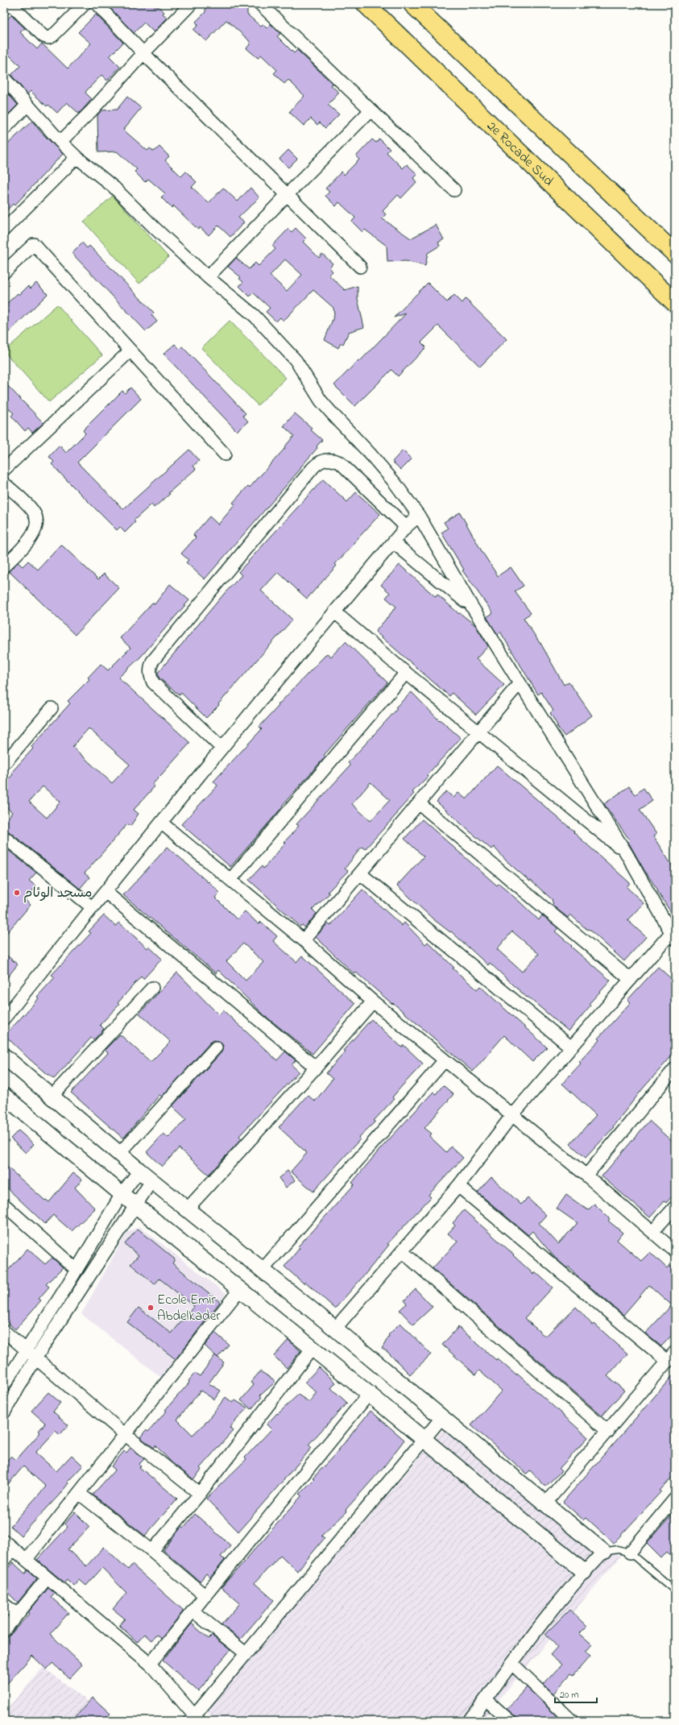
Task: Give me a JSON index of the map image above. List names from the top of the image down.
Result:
{
  "streets": {
    "highway": ["2e Rocade Sud"]
  },
  "places": ["مسجد الوئام", "Ecole Emir Abdelkader"],
  "scale_bar": "20 m"
}
